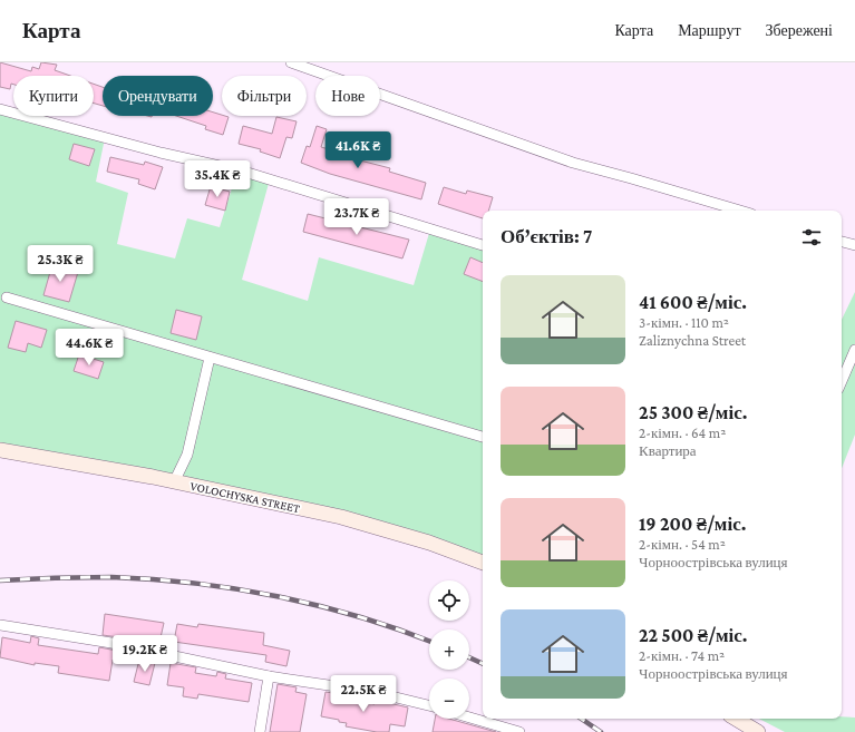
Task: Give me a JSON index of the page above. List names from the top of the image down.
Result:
{
  "streets": {
    "main road": ["VOLOCHYSKA STREET"]
  },
  "page": {
    "header": "Карта",
    "nav": ["Карта", "Маршрут", "Збережені"],
    "chip": [
      "Купити",
      "Орендувати",
      "Фільтри",
      "Нове"
    ],
    "price": [
      "41.6K ₴",
      "35.4K ₴",
      "23.7K ₴",
      "25.3K ₴",
      "44.6K ₴",
      "19.2K ₴",
      "22.5K ₴"
    ],
    "heading": "Об’єктів: 7",
    "list": [
      {
        "name": "41 600 ₴/міс.",
        "note": "3-кімн. · 110 m² · Zaliznychna Street"
      },
      {
        "name": "25 300 ₴/міс.",
        "note": "2-кімн. · 64 m² · Квартира"
      },
      {
        "name": "19 200 ₴/міс.",
        "note": "2-кімн. · 54 m² · Чорноострівська вулиця"
      },
      {
        "name": "22 500 ₴/міс.",
        "note": "2-кімн. · 74 m² · Чорноострівська вулиця"
      }
    ],
    "map_buttons": ["+", "−"]
  }
}
